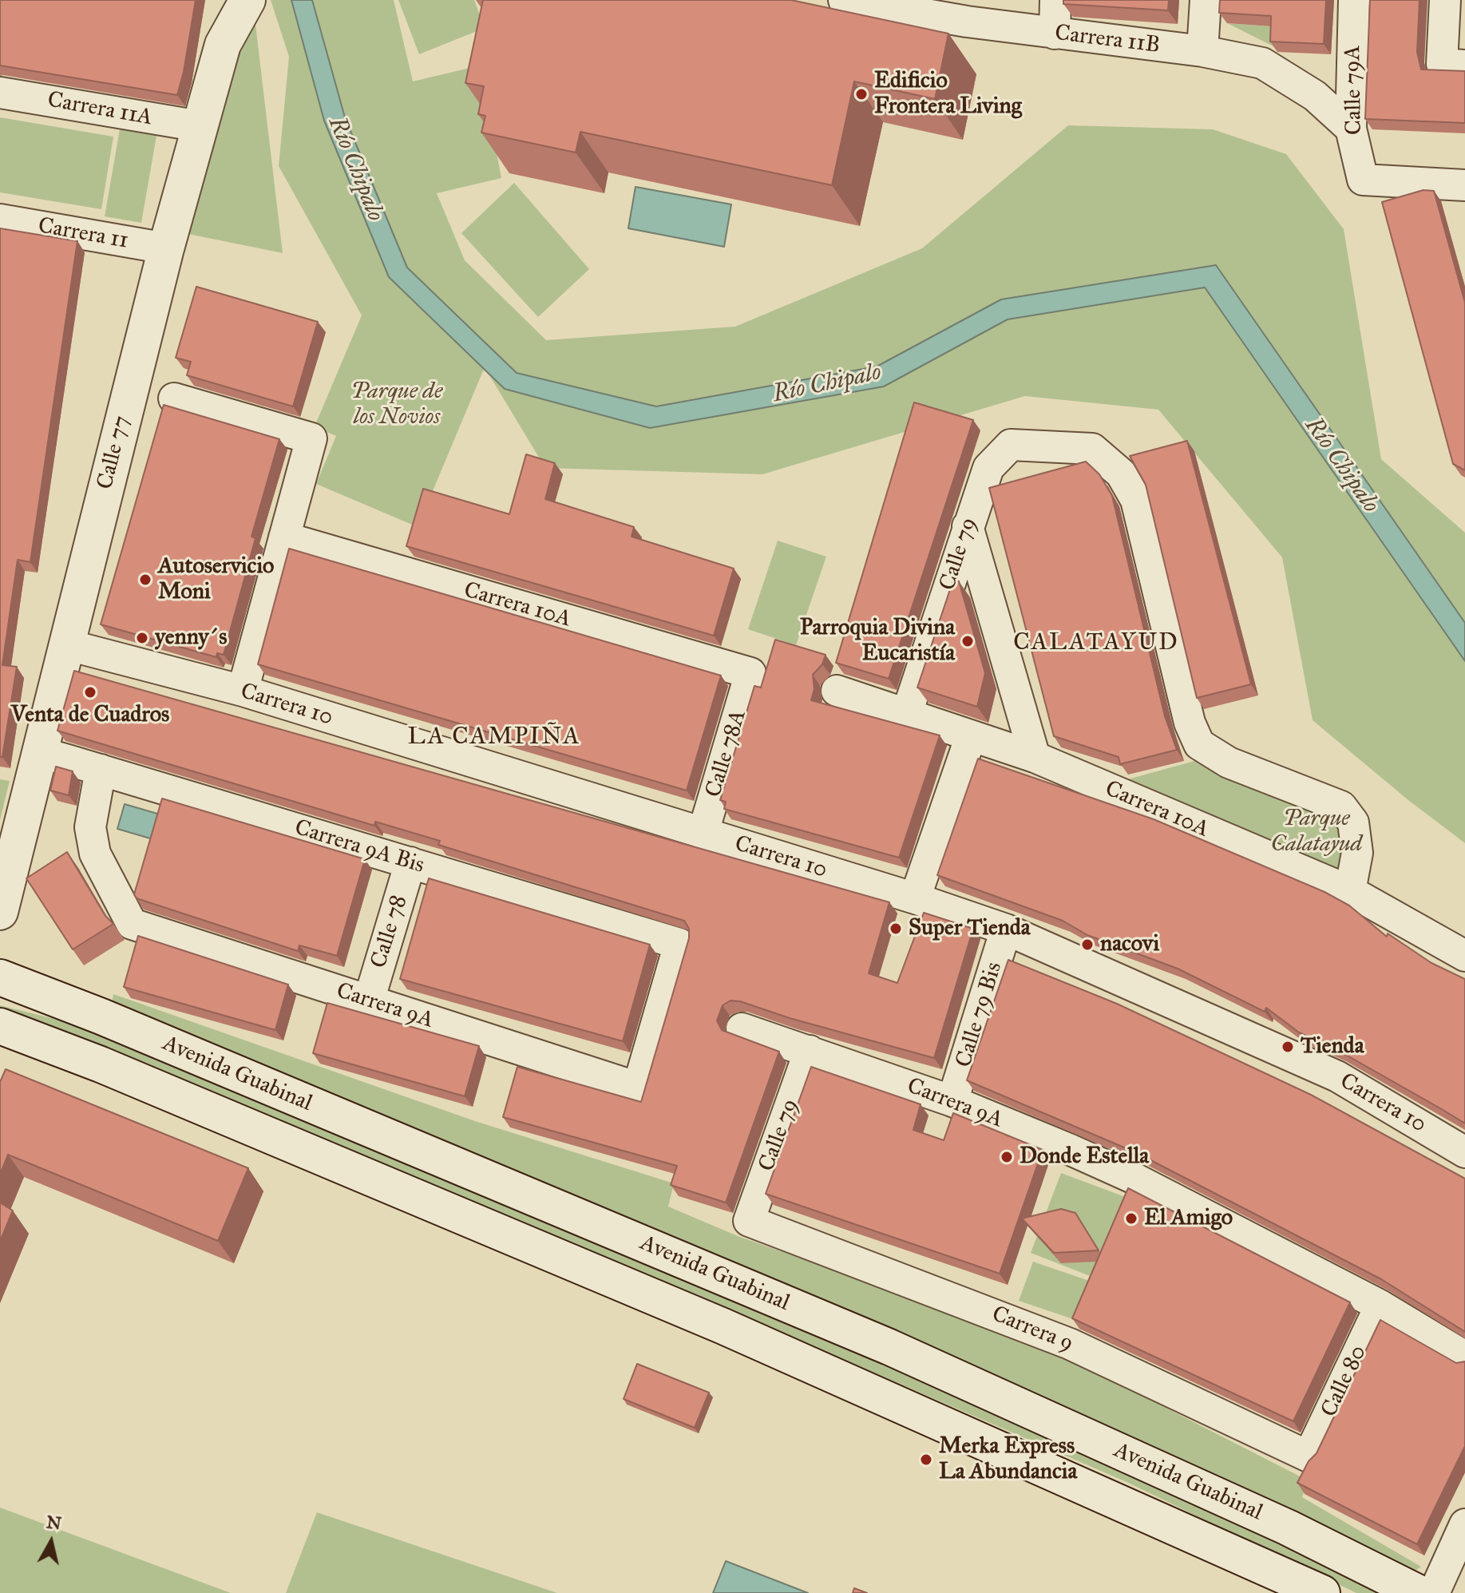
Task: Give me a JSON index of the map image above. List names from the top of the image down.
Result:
{
  "streets": {
    "main road": ["Calle 77", "Avenida Guabinal"],
    "street": [
      "Carrera 11B",
      "Calle 79A",
      "Carrera 11A",
      "Carrera 11",
      "Calle 79",
      "Carrera 10A",
      "Carrera 10",
      "Calle 78A",
      "Carrera 9A Bis",
      "Calle 78",
      "Carrera 9A",
      "Calle 79 Bis",
      "Carrera 9",
      "Calle 80"
    ]
  },
  "crossings": [
    ["Carrera 11B", "Calle 79A"],
    ["Carrera 11A", "Calle 77"],
    ["Carrera 11", "Calle 77"],
    ["Calle 77", "Carrera 10"],
    ["Calle 77", "Carrera 9A Bis"],
    ["Calle 79", "Carrera 10A"],
    ["Calle 79", "Carrera 9A"],
    ["Calle 79", "Carrera 9"],
    ["Carrera 10A", "Calle 78A"],
    ["Carrera 10", "Calle 78A"],
    ["Carrera 10", "Calle 79 Bis"],
    ["Carrera 9A Bis", "Calle 78"],
    ["Carrera 9A Bis", "Carrera 9A"],
    ["Calle 78", "Carrera 9A"],
    ["Carrera 9A", "Calle 79 Bis"],
    ["Carrera 9A", "Calle 80"],
    ["Carrera 9", "Calle 80"]
  ],
  "districts": ["CALATAYUD", "LA CAMPIÑA"],
  "water": ["Río Chipalo"],
  "parks": ["Parque de los Novios", "Parque Calatayud"],
  "places": [
    "Edificio Frontera Living",
    "Autoservicio Moni",
    "yenny´s",
    "Parroquia Divina Eucaristía",
    "Venta de Cuadros",
    "Super Tienda",
    "nacovi",
    "Tienda",
    "Donde Estella",
    "El Amigo",
    "Merka Express La Abundancia"
  ],
  "north": "top"
}
